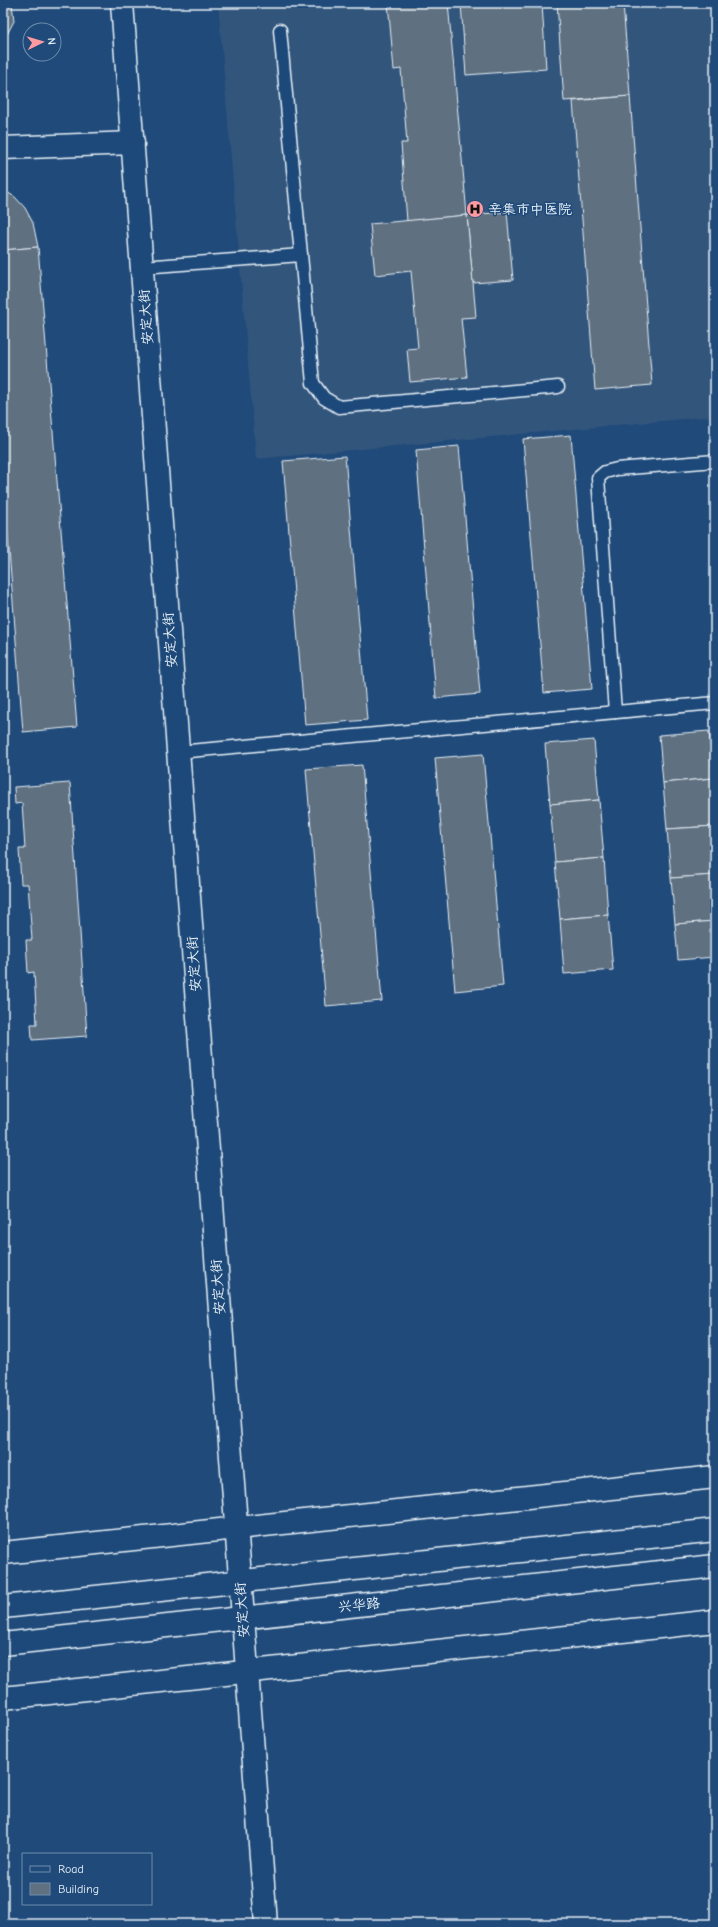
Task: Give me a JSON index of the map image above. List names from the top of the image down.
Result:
{
  "streets": {
    "street": ["安定大街", "兴华路"]
  },
  "crossings": [
    ["安定大街", "兴华路"]
  ],
  "places": {
    "hospital": ["辛集市中医院"]
  },
  "legend": ["Road", "Building"],
  "north": "right"
}
